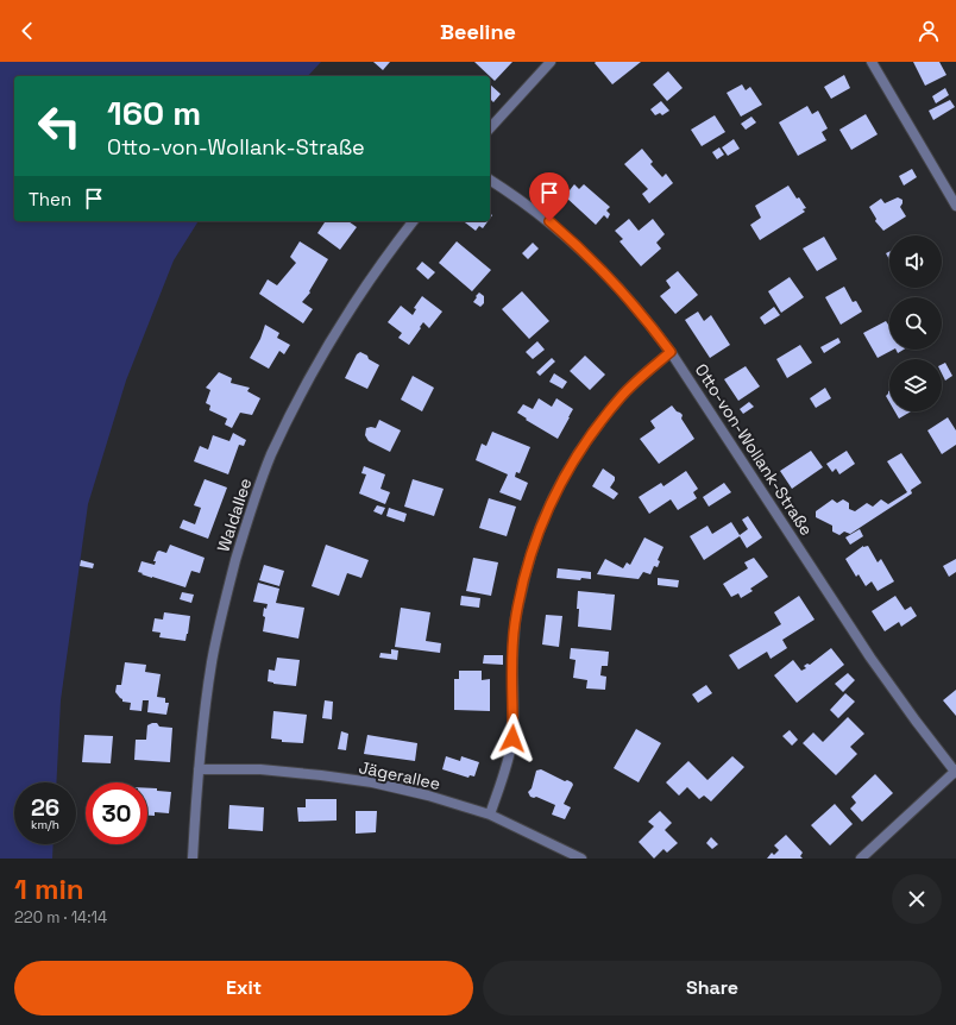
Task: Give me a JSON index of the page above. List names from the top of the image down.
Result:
{
  "streets": {
    "street": ["Otto-von-Wollank-Straße", "Waldallee", "Jägerallee"]
  },
  "crossings": [
    ["Waldallee", "Jägerallee"]
  ],
  "page": {
    "header": "Beeline",
    "turn": ["160 m", "Otto-von-Wollank-Straße"],
    "then": "Then",
    "speed": "26 km/h",
    "limit": "30",
    "heading": ["1 min", "220 m · 14:14"],
    "buttons": ["Exit", "Share"]
  }
}
